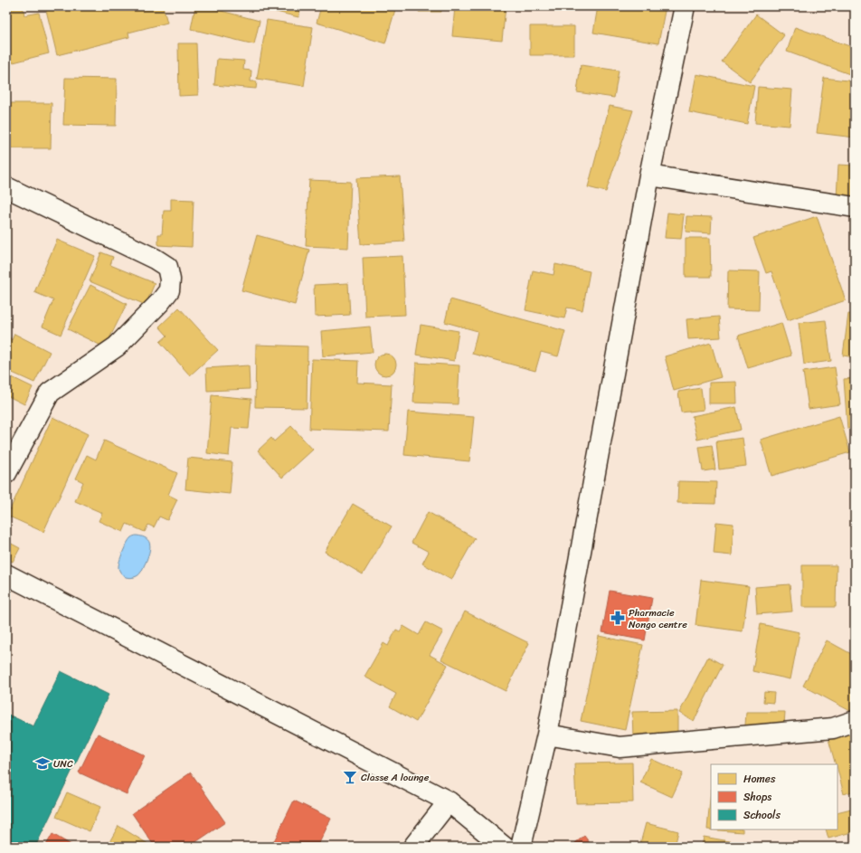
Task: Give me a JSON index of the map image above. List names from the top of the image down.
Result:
{
  "places": {
    "pharmacy": ["Pharmacie Nongo centre"],
    "school or university": ["UNC"],
    "bar": ["Classe A lounge"]
  },
  "legend": ["Homes", "Shops", "Schools"]
}
